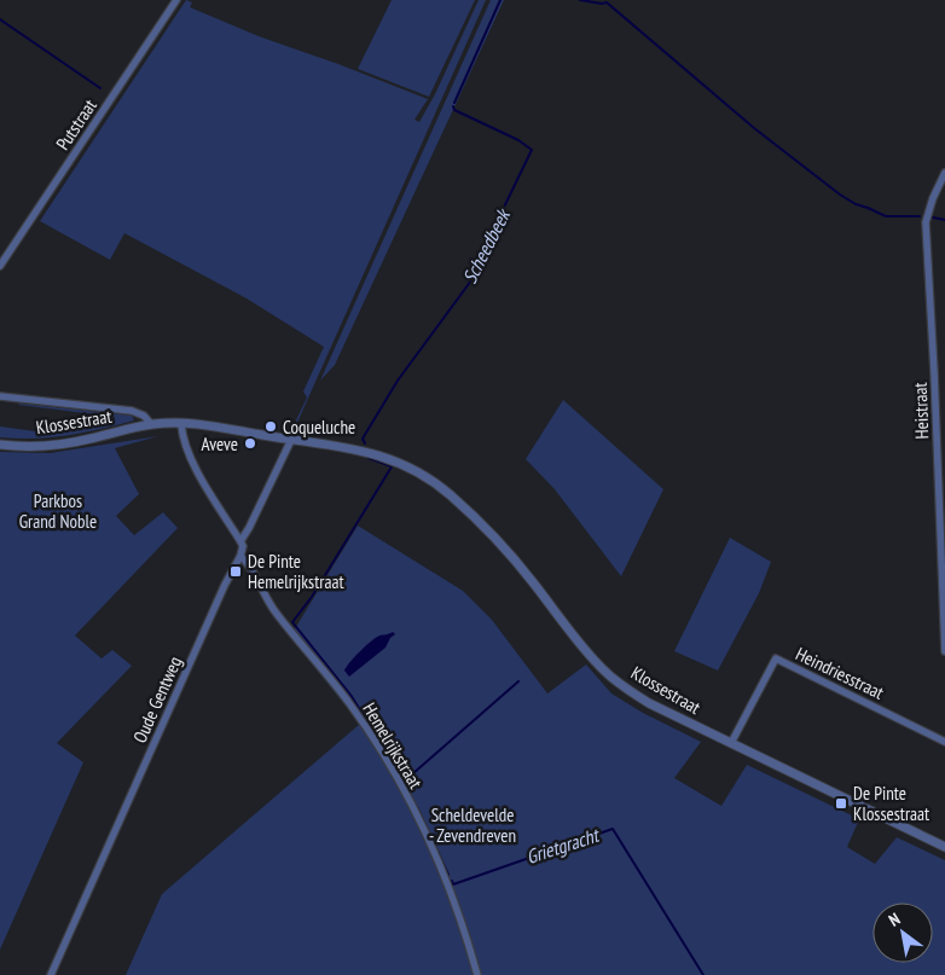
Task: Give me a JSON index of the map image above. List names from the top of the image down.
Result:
{
  "streets": {
    "street": [
      "Putstraat",
      "Heistraat",
      "Klossestraat",
      "Heindriesstraat",
      "Oude Gentweg",
      "Hemelrijkstraat"
    ]
  },
  "crossings": [
    ["Klossestraat", "Heindriesstraat"],
    ["Klossestraat", "Oude Gentweg"],
    ["Oude Gentweg", "Hemelrijkstraat"]
  ],
  "water": ["Scheedbeek", "Grietgracht"],
  "parks": ["Parkbos Grand Noble", "Scheldevelde - Zevendreven"],
  "places": {
    "other": ["Coqueluche", "Aveve"],
    "transit": ["De Pinte Hemelrijkstraat", "De Pinte Klossestraat"]
  },
  "north": "top left"
}
